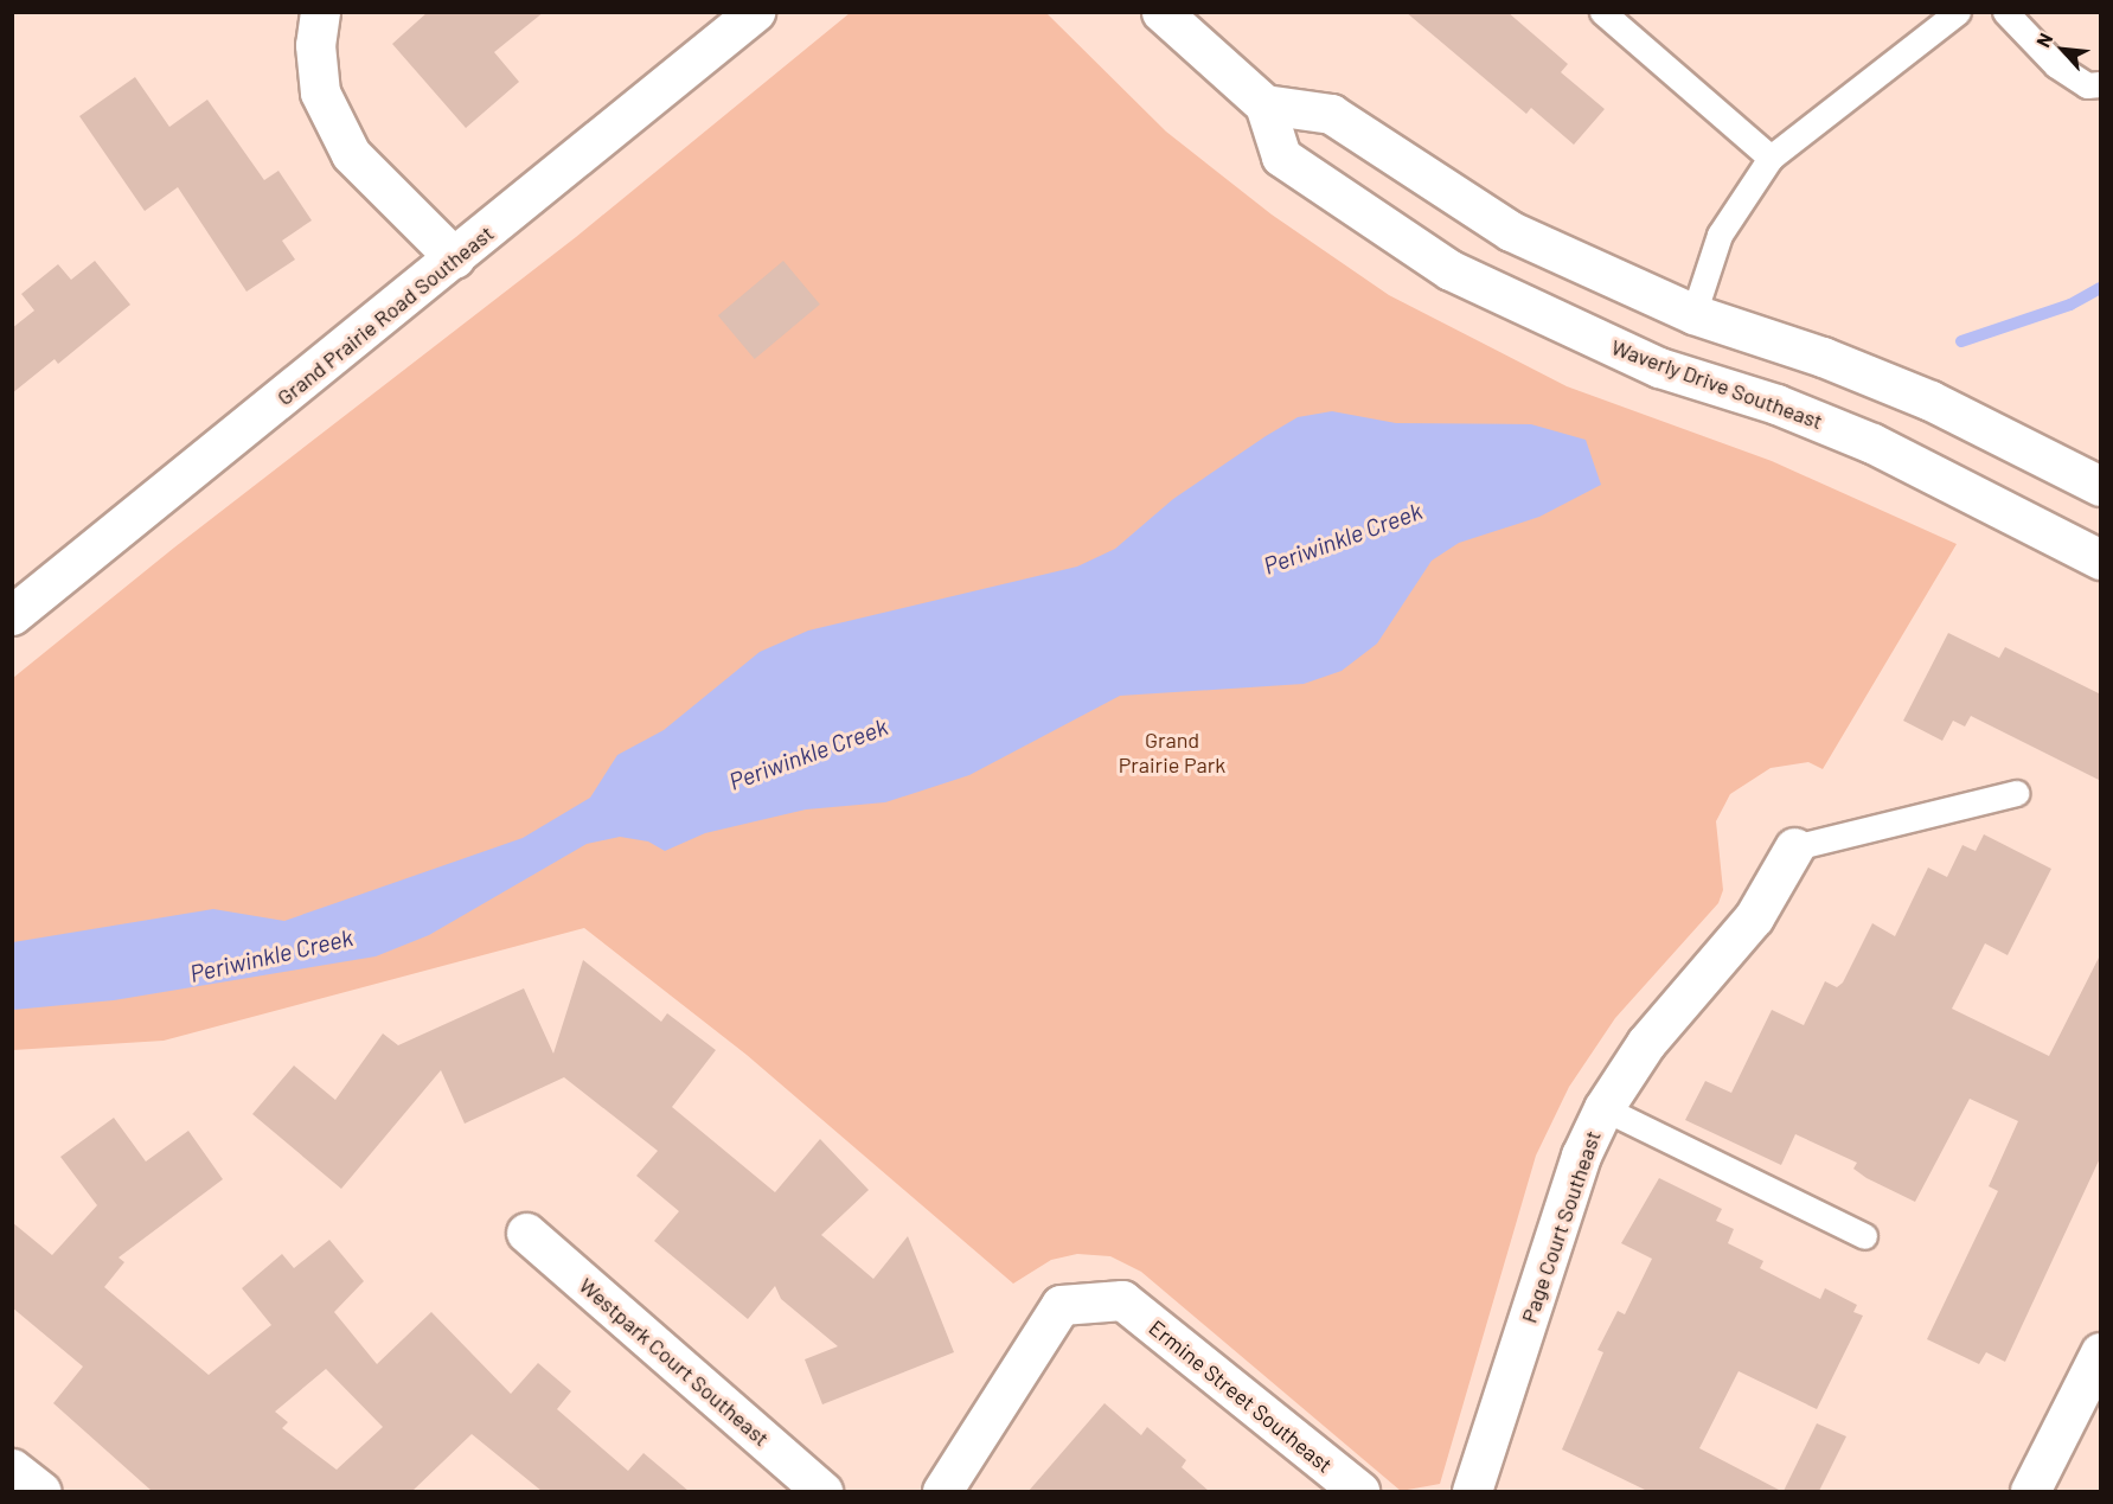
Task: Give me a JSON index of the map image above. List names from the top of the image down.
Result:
{
  "streets": {
    "main road": [
      "Grand Prairie Road Southeast",
      "Waverly Drive Southeast",
      "Page Court Southeast",
      "Westpark Court Southeast",
      "Ermine Street Southeast"
    ]
  },
  "water": ["Periwinkle Creek"],
  "parks": ["Grand Prairie Park"],
  "north": "top left"
}
